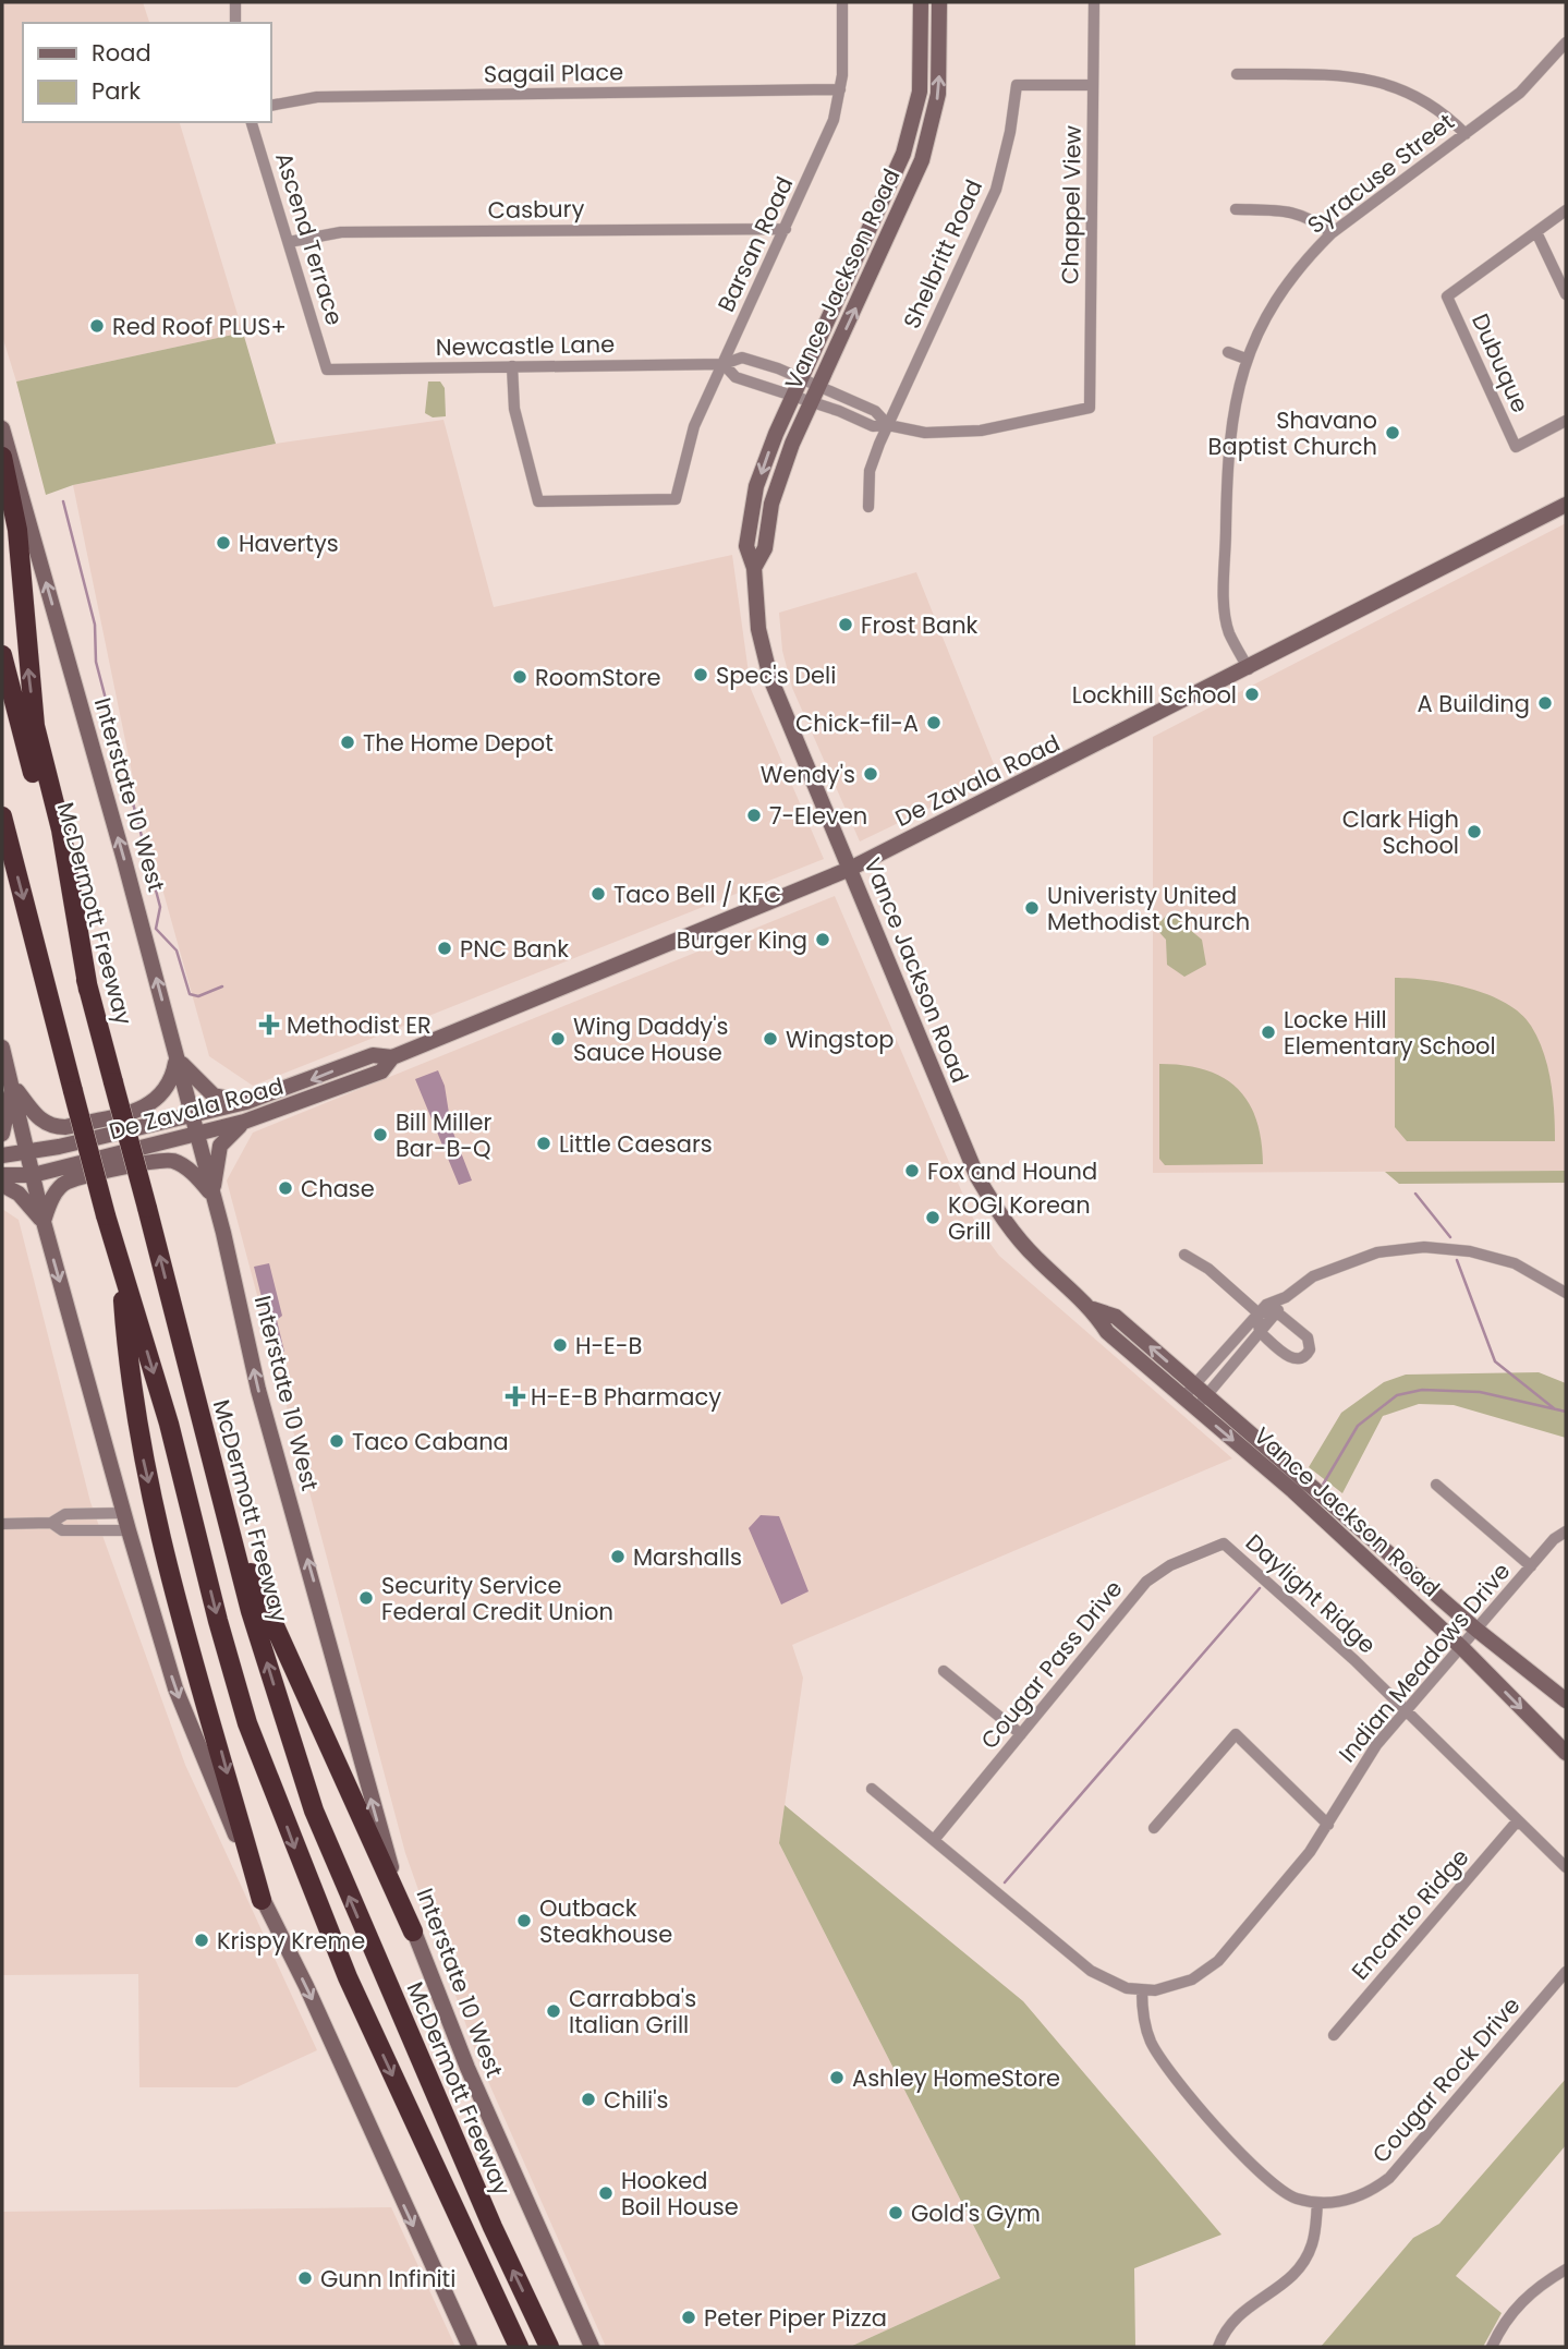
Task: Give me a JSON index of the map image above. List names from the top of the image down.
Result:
{
  "streets": {
    "highway": ["McDermott Freeway"],
    "main road": ["Vance Jackson Road", "De Zavala Road", "Interstate 10 West"],
    "street": [
      "Sagail Place",
      "Syracuse Street",
      "Chappel View",
      "Casbury",
      "Ascend Terrace",
      "Barsan Road",
      "Shelbritt Road",
      "Newcastle Lane",
      "Dubuque",
      "Daylight Ridge",
      "Indian Meadows Drive",
      "Cougar Pass Drive",
      "Encanto Ridge",
      "Cougar Rock Drive"
    ]
  },
  "crossings": [
    ["Sagail Place", "Barsan Road"],
    ["Syracuse Street", "De Zavala Road"],
    ["Chappel View", "Shelbritt Road"],
    ["Chappel View", "Newcastle Lane"],
    ["Casbury", "Ascend Terrace"],
    ["Casbury", "Barsan Road"],
    ["Ascend Terrace", "Newcastle Lane"],
    ["Barsan Road", "Newcastle Lane"],
    ["Shelbritt Road", "Newcastle Lane"],
    ["Vance Jackson Road", "Newcastle Lane"],
    ["Vance Jackson Road", "De Zavala Road"],
    ["Vance Jackson Road", "Indian Meadows Drive"],
    ["De Zavala Road", "Interstate 10 West"],
    ["Daylight Ridge", "Indian Meadows Drive"],
    ["Daylight Ridge", "Cougar Pass Drive"],
    ["Daylight Ridge", "Encanto Ridge"],
    ["Indian Meadows Drive", "Cougar Pass Drive"],
    ["Indian Meadows Drive", "Cougar Rock Drive"]
  ],
  "one_way": ["Interstate 10 West"],
  "places": {
    "other": [
      "Red Roof PLUS+",
      "Shavano Baptist Church",
      "Havertys",
      "Frost Bank",
      "Spec's Deli",
      "RoomStore",
      "Lockhill School",
      "A Building",
      "Chick-fil-A",
      "The Home Depot",
      "Wendy's",
      "7-Eleven",
      "Clark High School",
      "Taco Bell / KFC",
      "Univeristy United Methodist Church",
      "Burger King",
      "PNC Bank",
      "Locke Hill Elementary School",
      "Wing Daddy's Sauce House",
      "Wingstop",
      "Bill Miller Bar-B-Q",
      "Little Caesars",
      "Fox and Hound",
      "Chase",
      "KOGI Korean Grill",
      "H-E-B",
      "Taco Cabana",
      "Marshalls",
      "Security Service Federal Credit Union",
      "Outback Steakhouse",
      "Krispy Kreme",
      "Carrabba's Italian Grill",
      "Ashley HomeStore",
      "Chili's",
      "Hooked Boil House",
      "Gold's Gym",
      "Gunn Infiniti",
      "Peter Piper Pizza"
    ],
    "health": ["Methodist ER", "H-E-B Pharmacy"]
  },
  "legend": ["Road", "Park"]
}
